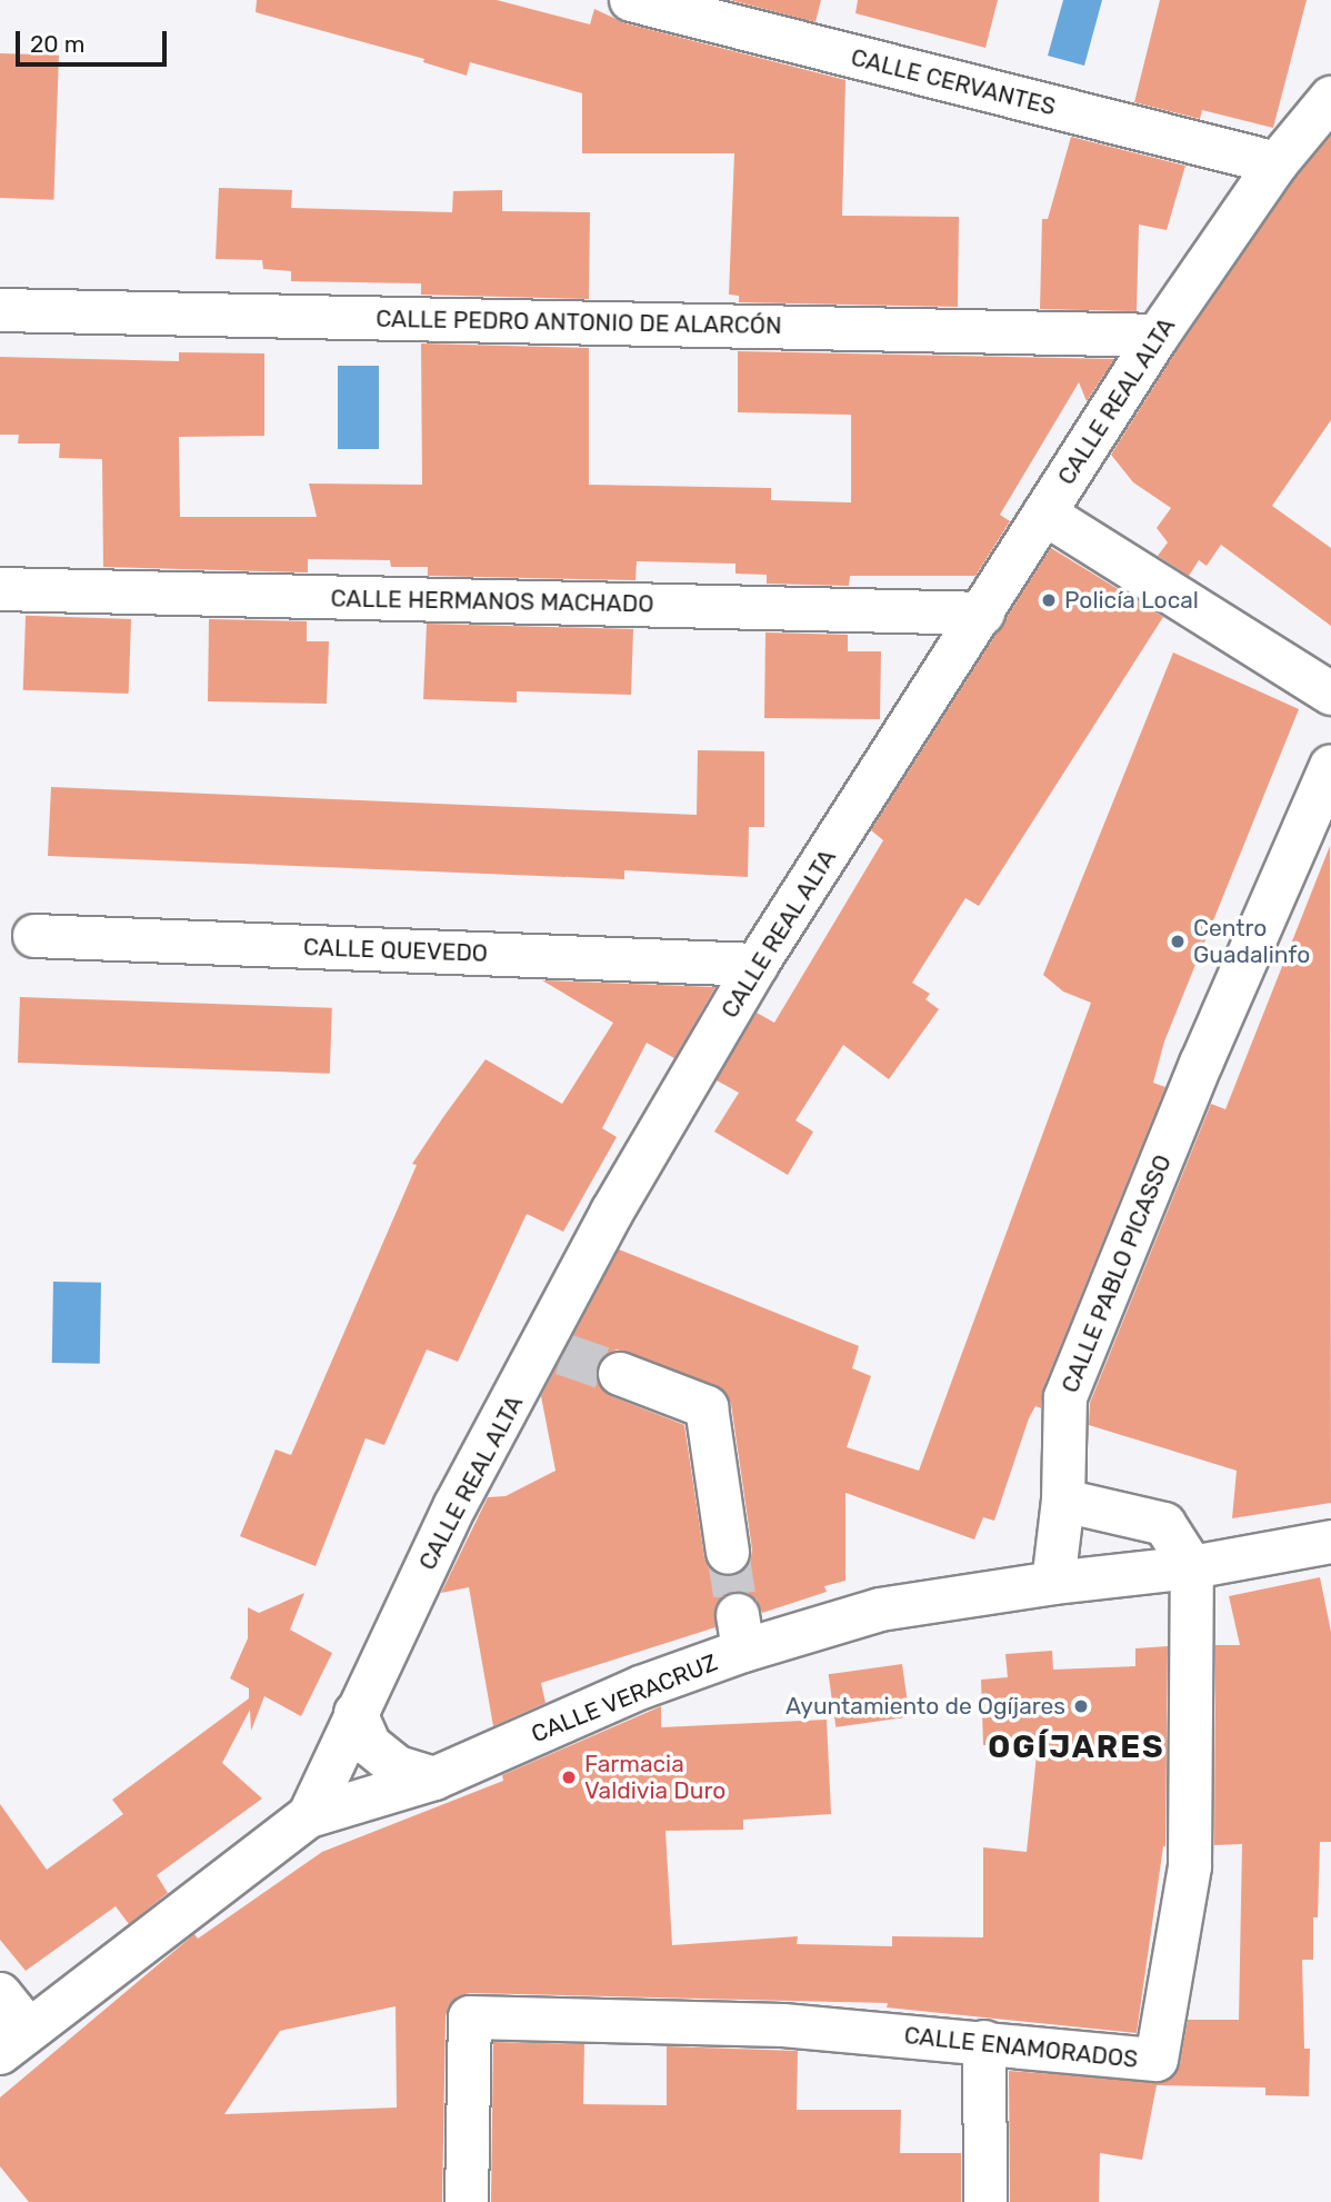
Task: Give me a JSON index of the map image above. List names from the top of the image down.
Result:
{
  "streets": {
    "street": [
      "CALLE CERVANTES",
      "CALLE PEDRO ANTONIO DE ALARCÓN",
      "CALLE REAL ALTA",
      "CALLE HERMANOS MACHADO",
      "CALLE QUEVEDO",
      "CALLE PABLO PICASSO",
      "CALLE VERACRUZ",
      "CALLE ENAMORADOS"
    ]
  },
  "crossings": [
    ["CALLE CERVANTES", "CALLE REAL ALTA"],
    ["CALLE PEDRO ANTONIO DE ALARCÓN", "CALLE REAL ALTA"],
    ["CALLE REAL ALTA", "CALLE HERMANOS MACHADO"],
    ["CALLE REAL ALTA", "CALLE QUEVEDO"],
    ["CALLE REAL ALTA", "CALLE VERACRUZ"],
    ["CALLE PABLO PICASSO", "CALLE VERACRUZ"],
    ["CALLE VERACRUZ", "CALLE ENAMORADOS"]
  ],
  "districts": ["OGÍJARES"],
  "places": [
    "Policía Local",
    "Centro Guadalinfo",
    "Ayuntamiento de Ogíjares",
    "Farmacia Valdivia Duro"
  ],
  "scale_bar": "20 m"
}
